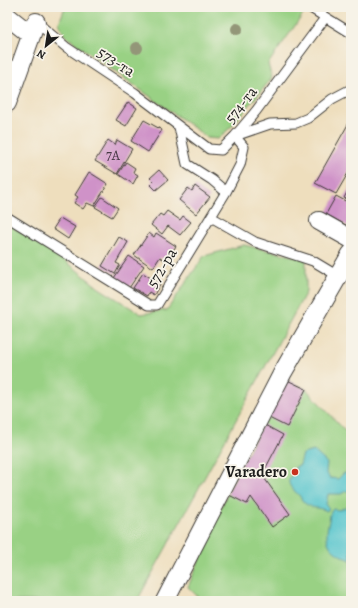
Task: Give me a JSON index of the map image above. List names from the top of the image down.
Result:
{
  "streets": {
    "lane": ["573-та", "574-та", "572-ра"]
  },
  "crossings": [
    ["573-та", "574-та"],
    ["574-та", "572-ра"]
  ],
  "places": ["Varadero"],
  "house_numbers": ["7А"],
  "north": "bottom left"
}
